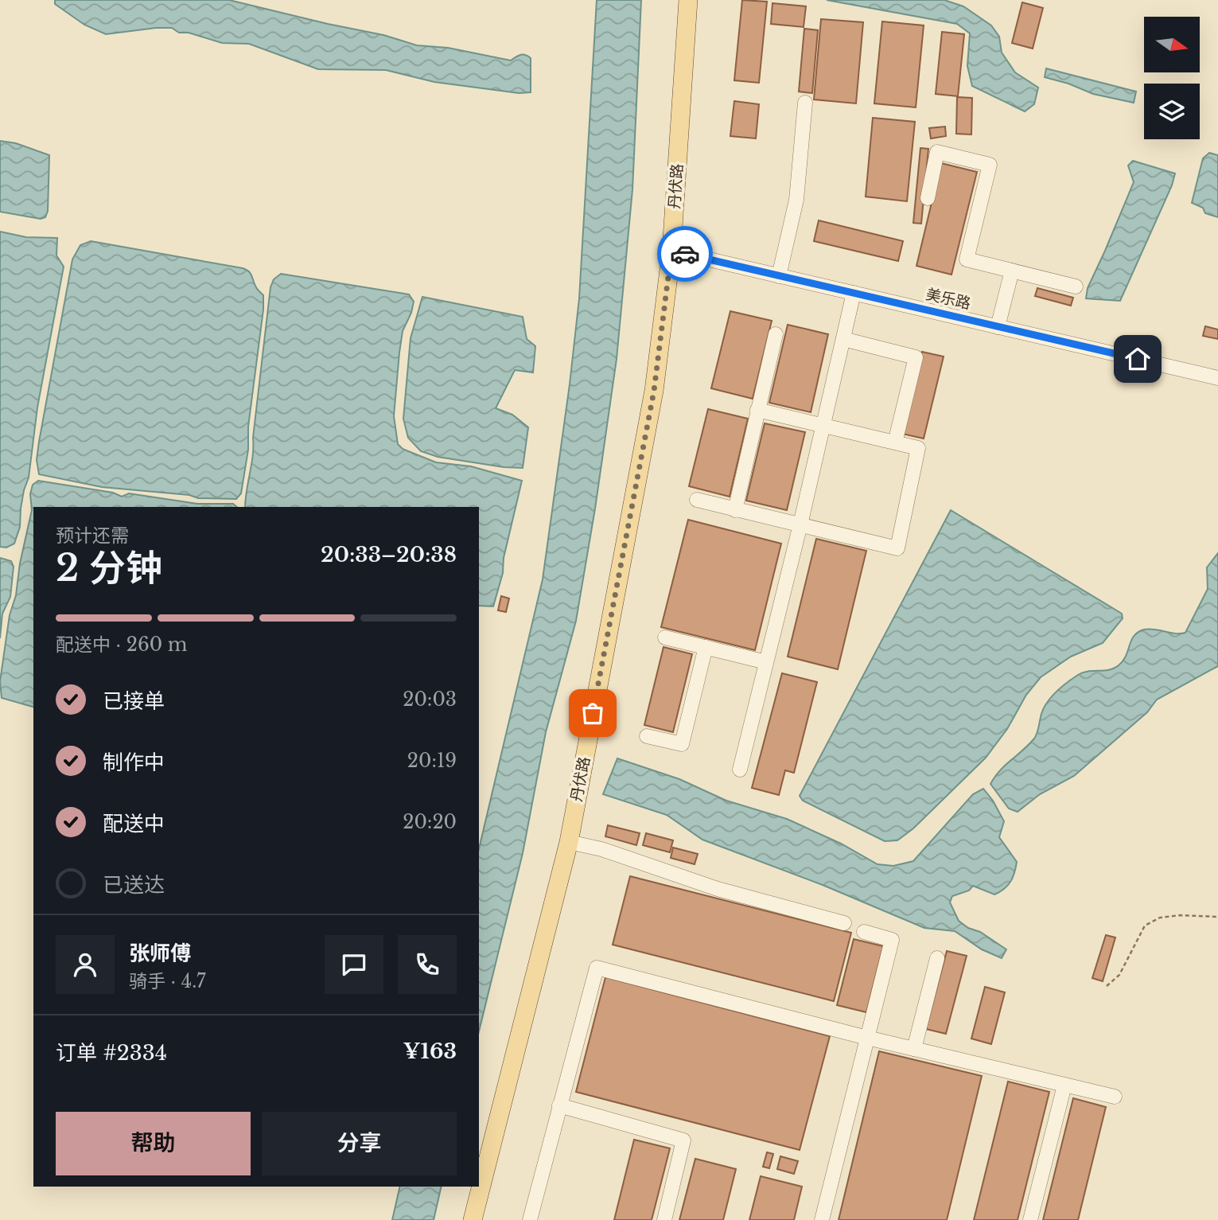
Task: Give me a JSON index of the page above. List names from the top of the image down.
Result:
{
  "streets": {
    "main road": ["丹伏路"],
    "street": ["美乐路"]
  },
  "crossings": [
    ["丹伏路", "美乐路"]
  ],
  "north": "right",
  "page": {
    "heading": ["2 分钟", "预计还需", "20:33–20:38"],
    "panel": [
      "张师傅",
      "骑手 · 4.7",
      "订单 #2334",
      "¥163"
    ],
    "bar": "配送中 · 260 m",
    "list": [
      ["已接单", "20:03"],
      ["制作中", "20:19"],
      ["配送中", "20:20"],
      "已送达"
    ],
    "buttons": ["帮助", "分享"]
  }
}
